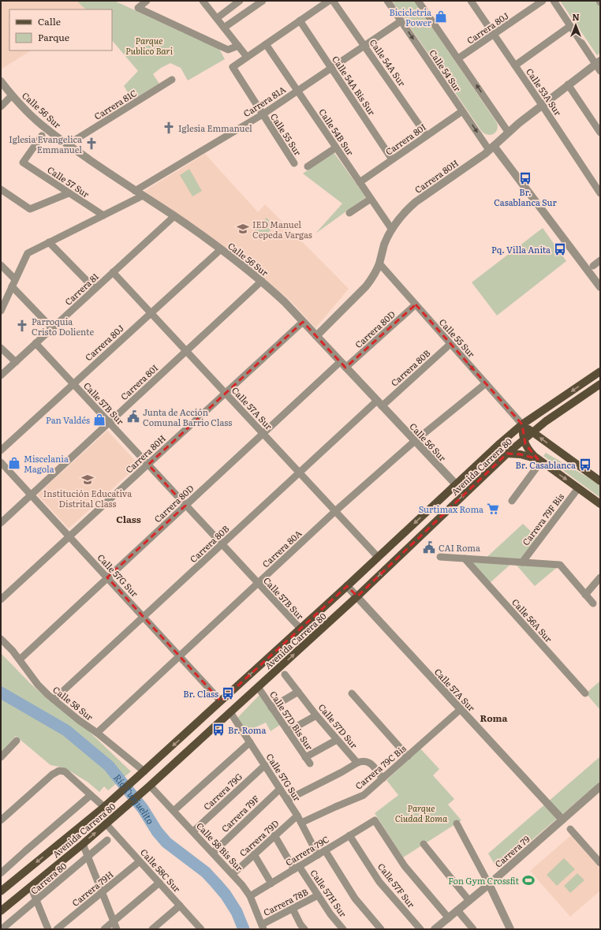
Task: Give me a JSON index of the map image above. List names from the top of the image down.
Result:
{
  "streets": {
    "main road": ["Avenida Carrera 80"],
    "street": [
      "Carrera 80J",
      "Calle 54A Sur",
      "Calle 54 Sur",
      "Calle 54A Bis Sur",
      "Calle 53A Sur",
      "Carrera 81A",
      "Carrera 81C",
      "Calle 56 Sur",
      "Calle 54B Sur",
      "Calle 55 Sur",
      "Carrera 80I",
      "Carrera 80H",
      "Calle 57 Sur",
      "Carrera 81",
      "Carrera 80D",
      "Carrera 80B",
      "Calle 57B Sur",
      "Calle 57A Sur",
      "Carrera 79F Bis",
      "Carrera 80A",
      "Calle 57G Sur",
      "Calle 56A Sur",
      "Calle 58 Sur",
      "Calle 57D Bis Sur",
      "Calle 57D Sur",
      "Carrera 79C Bis",
      "Carrera 79G",
      "Carrera 79F",
      "Carrera 79D",
      "Calle 58 Bis Sur",
      "Carrera 79C",
      "Carrera 79",
      "Calle 58C Sur",
      "Carrera 80",
      "Calle 57F Sur",
      "Carrera 79H",
      "Calle 57H Sur",
      "Carrera 78B"
    ]
  },
  "crossings": [
    ["Carrera 80J", "Calle 54 Sur"],
    ["Carrera 80J", "Calle 53A Sur"],
    ["Carrera 80J", "Calle 56 Sur"],
    ["Carrera 80J", "Calle 57B Sur"],
    ["Carrera 80J", "Calle 57A Sur"],
    ["Calle 54A Sur", "Carrera 81A"],
    ["Calle 54A Sur", "Carrera 80I"],
    ["Calle 54 Sur", "Carrera 81A"],
    ["Calle 54 Sur", "Carrera 80I"],
    ["Calle 54 Sur", "Carrera 80H"],
    ["Calle 54A Bis Sur", "Carrera 81A"],
    ["Calle 54A Bis Sur", "Carrera 80I"],
    ["Calle 53A Sur", "Carrera 80H"],
    ["Carrera 81A", "Calle 56 Sur"],
    ["Carrera 81A", "Calle 54B Sur"],
    ["Carrera 81A", "Calle 55 Sur"],
    ["Carrera 81C", "Calle 56 Sur"],
    ["Calle 56 Sur", "Carrera 80I"],
    ["Calle 56 Sur", "Carrera 80H"],
    ["Calle 56 Sur", "Carrera 81"],
    ["Calle 56 Sur", "Carrera 80D"],
    ["Calle 56 Sur", "Carrera 80B"],
    ["Calle 56 Sur", "Avenida Carrera 80"],
    ["Calle 56 Sur", "Carrera 80A"],
    ["Calle 54B Sur", "Carrera 80I"],
    ["Calle 54B Sur", "Carrera 80H"],
    ["Calle 55 Sur", "Carrera 80H"],
    ["Calle 55 Sur", "Carrera 80D"],
    ["Calle 55 Sur", "Carrera 80B"],
    ["Calle 55 Sur", "Avenida Carrera 80"],
    ["Calle 55 Sur", "Carrera 80A"],
    ["Carrera 80I", "Calle 57B Sur"],
    ["Carrera 80I", "Calle 57A Sur"],
    ["Carrera 80I", "Calle 57G Sur"],
    ["Carrera 80H", "Calle 57B Sur"],
    ["Carrera 80H", "Calle 57A Sur"],
    ["Carrera 80H", "Calle 57G Sur"],
    ["Carrera 81", "Calle 57B Sur"],
    ["Carrera 81", "Calle 57A Sur"],
    ["Carrera 80D", "Calle 57B Sur"],
    ["Carrera 80D", "Calle 57A Sur"],
    ["Carrera 80D", "Calle 57G Sur"],
    ["Carrera 80D", "Calle 58 Sur"],
    ["Carrera 80B", "Calle 57B Sur"],
    ["Carrera 80B", "Calle 57A Sur"],
    ["Carrera 80B", "Calle 57G Sur"],
    ["Carrera 80B", "Calle 58 Sur"],
    ["Calle 57B Sur", "Avenida Carrera 80"],
    ["Calle 57B Sur", "Carrera 80A"],
    ["Calle 57A Sur", "Avenida Carrera 80"],
    ["Calle 57A Sur", "Carrera 80A"],
    ["Calle 57A Sur", "Carrera 79C Bis"],
    ["Calle 57A Sur", "Carrera 79"],
    ["Avenida Carrera 80", "Calle 57G Sur"],
    ["Avenida Carrera 80", "Calle 58 Sur"],
    ["Avenida Carrera 80", "Calle 57D Bis Sur"],
    ["Avenida Carrera 80", "Calle 58 Bis Sur"],
    ["Avenida Carrera 80", "Calle 58C Sur"],
    ["Carrera 80A", "Calle 57G Sur"],
    ["Carrera 80A", "Calle 58 Sur"],
    ["Calle 57G Sur", "Carrera 79C Bis"],
    ["Calle 57G Sur", "Carrera 79G"],
    ["Calle 57G Sur", "Carrera 79F"],
    ["Calle 57G Sur", "Carrera 79D"],
    ["Calle 57G Sur", "Carrera 79C"],
    ["Carrera 79G", "Calle 58 Bis Sur"],
    ["Carrera 79F", "Calle 58 Bis Sur"],
    ["Carrera 79D", "Calle 58 Bis Sur"],
    ["Carrera 79D", "Calle 57H Sur"],
    ["Calle 58 Bis Sur", "Carrera 79C"],
    ["Calle 58 Bis Sur", "Carrera 78B"],
    ["Carrera 79C", "Carrera 79"],
    ["Carrera 79C", "Calle 57F Sur"],
    ["Carrera 79C", "Calle 57H Sur"],
    ["Calle 58C Sur", "Carrera 79H"],
    ["Calle 57H Sur", "Carrera 78B"]
  ],
  "districts": ["Class", "Roma"],
  "water": ["Río Tunjuelito"],
  "parks": ["Parque Publico Bari", "Parque Ciudad Roma"],
  "places": {
    "shop": ["Bicicletria Power", "Pan Valdés", "Miscelania Magola"],
    "church": ["Iglesia Emmanuel", "Iglesia Evangelica Emmanuel", "Parroquia Cristo Doliente"],
    "bus stop": [
      "Br. Casablanca Sur",
      "Pq. Villa Anita",
      "Br. Casablanca",
      "Br. Class",
      "Br. Roma"
    ],
    "school or university": ["IED Manuel Cepeda Vargas", "Institución Educativa Distrital Class"],
    "public building": ["Junta de Acción Comunal Barrio Class", "CAI Roma"],
    "supermarket": ["Surtimax Roma"],
    "sports": ["Fon Gym Crossfit"]
  },
  "legend": ["Calle", "Parque"],
  "north": "top"
}
